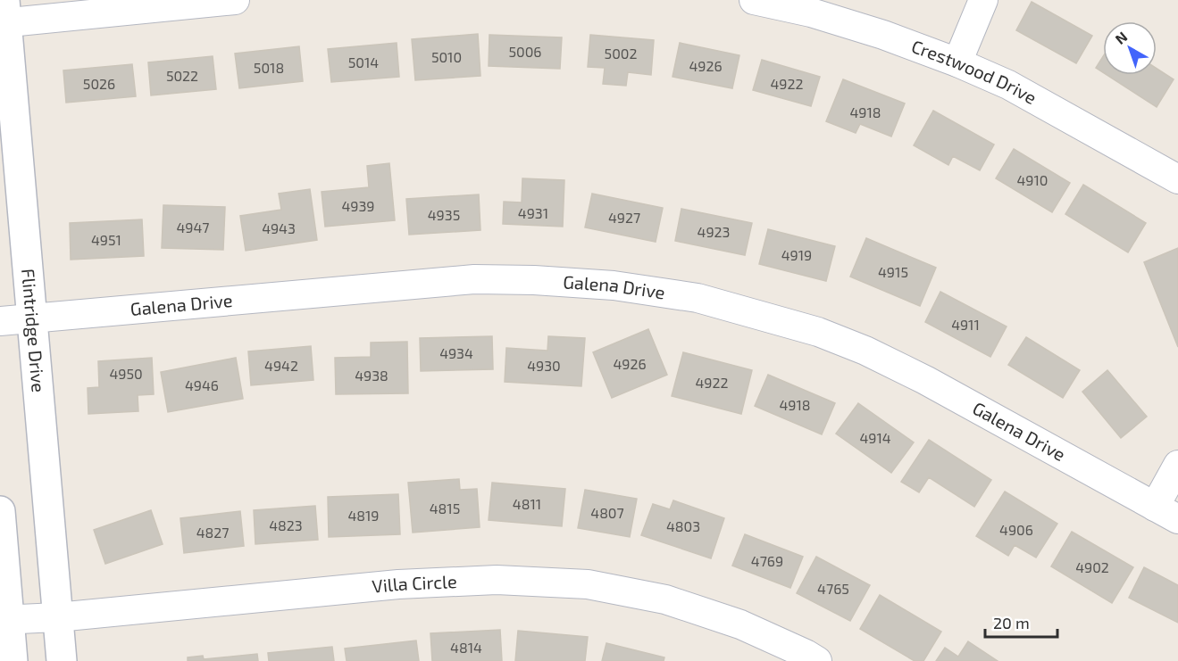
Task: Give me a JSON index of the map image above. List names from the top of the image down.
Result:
{
  "streets": {
    "street": [
      "Crestwood Drive",
      "Galena Drive",
      "Flintridge Drive",
      "Villa Circle"
    ]
  },
  "crossings": [
    ["Galena Drive", "Flintridge Drive"],
    ["Flintridge Drive", "Villa Circle"]
  ],
  "house_numbers": [
    "5006",
    "5002",
    "5010",
    "5014",
    "4926",
    "5018",
    "5022",
    "5026",
    "4922",
    "4918",
    "4910",
    "4939",
    "4931",
    "4935",
    "4927",
    "4947",
    "4943",
    "4923",
    "4951",
    "4919",
    "4915",
    "4911",
    "4934",
    "4926",
    "4942",
    "4930",
    "4950",
    "4938",
    "4922",
    "4946",
    "4918",
    "4914",
    "4811",
    "4815",
    "4807",
    "4819",
    "4823",
    "4803",
    "4906",
    "4827",
    "4769",
    "4902",
    "4765",
    "4814"
  ],
  "scale_bar": "20 m",
  "north": "top left"
}
